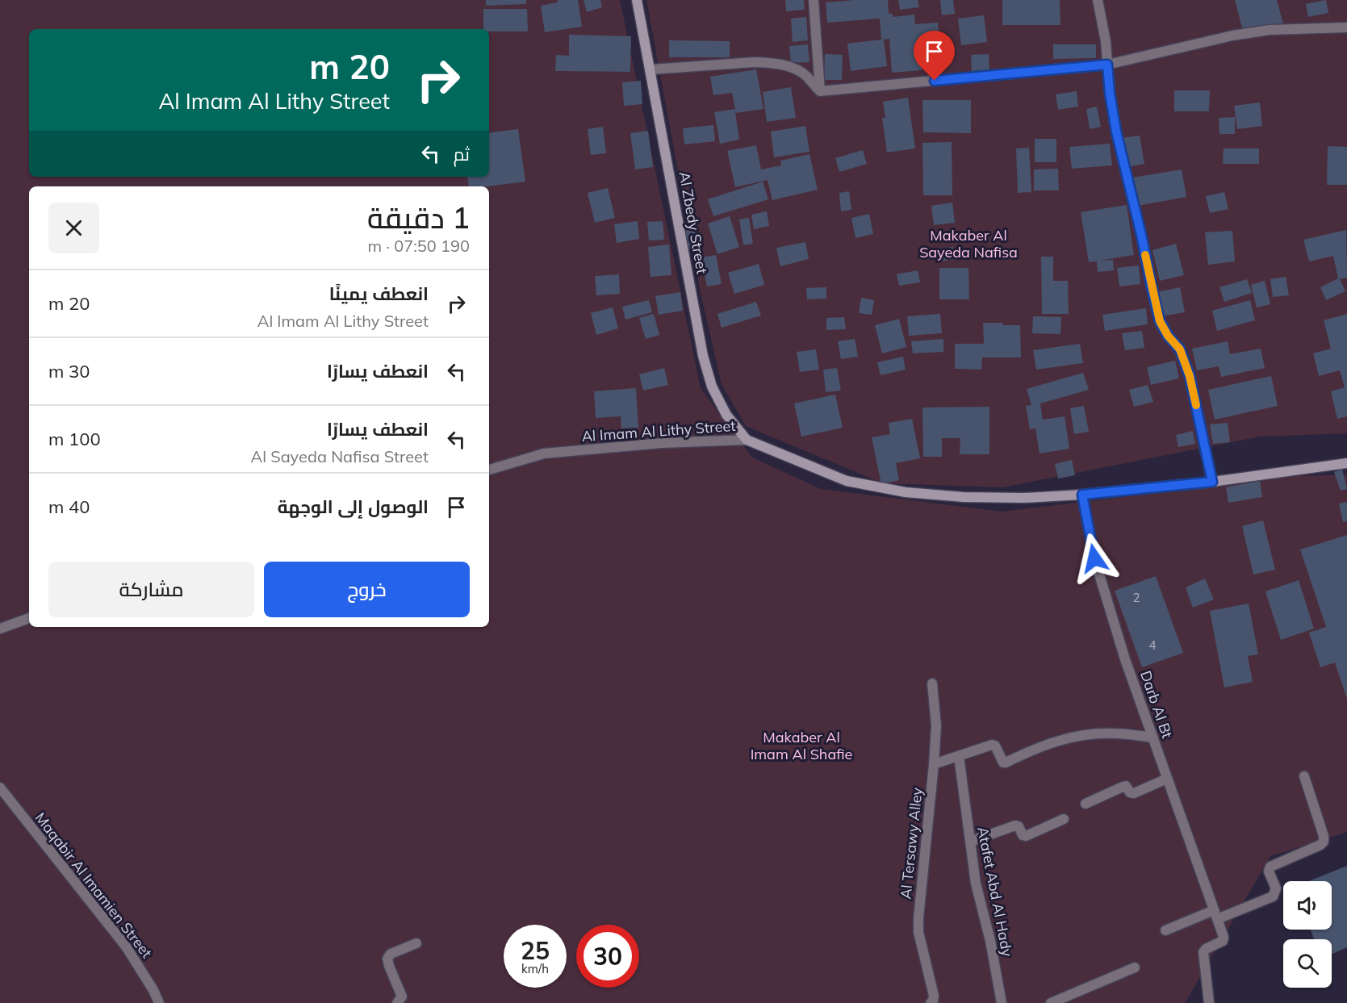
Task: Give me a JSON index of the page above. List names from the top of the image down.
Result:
{
  "streets": {
    "street": [
      "Al Zbedy Street",
      "Al Imam Al Lithy Street",
      "Darb Al Bt",
      "Al Tersawy Alley",
      "Maqabir Al Imamien Street",
      "Atafet Abd Al Hady"
    ]
  },
  "crossings": [
    ["Al Zbedy Street", "Al Imam Al Lithy Street"],
    ["Al Imam Al Lithy Street", "Darb Al Bt"]
  ],
  "parks": ["Makaber Al Sayeda Nafisa", "Makaber Al Imam Al Shafie"],
  "house_numbers": ["2", "4"],
  "page": {
    "turn": ["20 m", "Al Imam Al Lithy Street"],
    "then": "ثم",
    "heading": ["1 دقيقة", "190 m · 07:50"],
    "list": [
      {
        "name": "انعطف يمينًا",
        "note": "Al Imam Al Lithy Street",
        "value": "20 m"
      },
      {
        "name": "انعطف يسارًا",
        "value": "30 m"
      },
      {
        "name": "انعطف يسارًا",
        "note": "Al Sayeda Nafisa Street",
        "value": "100 m"
      },
      {
        "name": "الوصول إلى الوجهة",
        "value": "40 m"
      }
    ],
    "buttons": ["خروج", "مشاركة"],
    "speed": "25 km/h",
    "limit": "30"
  }
}
